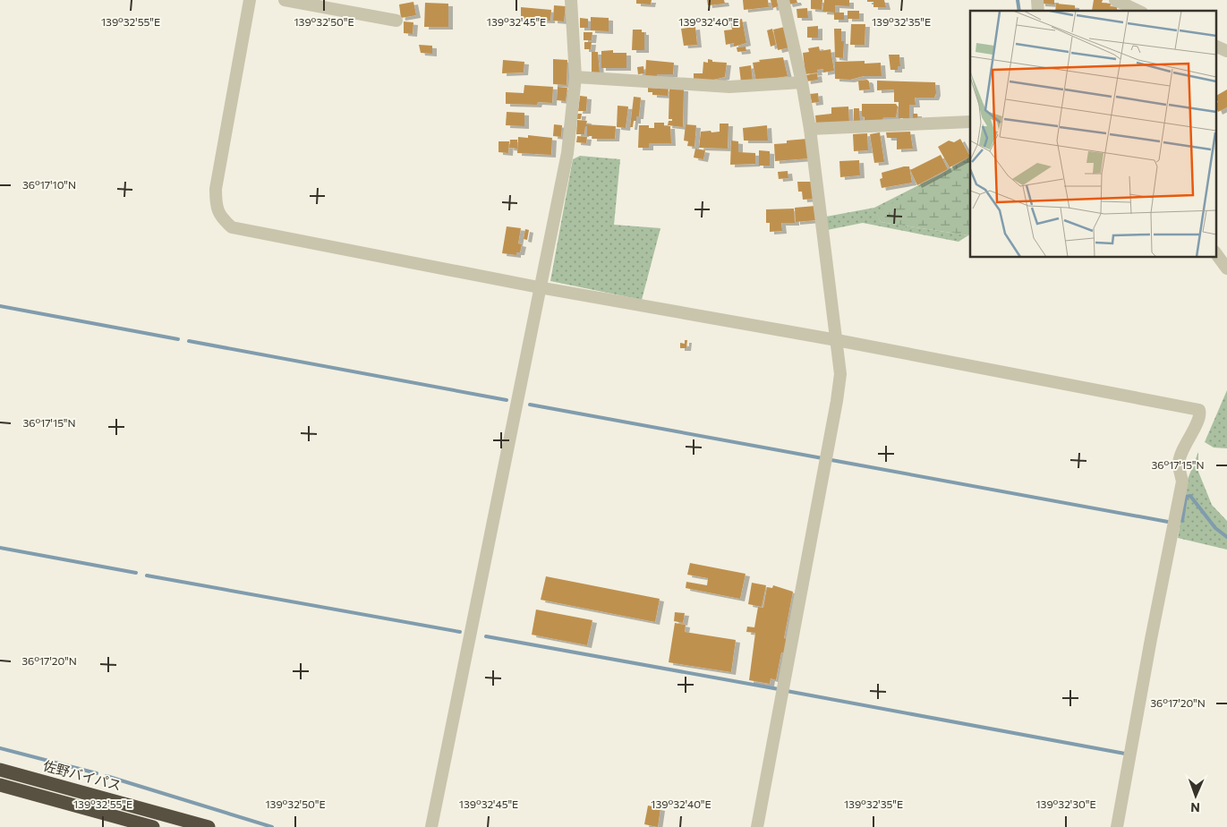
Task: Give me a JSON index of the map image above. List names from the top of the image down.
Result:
{
  "streets": {
    "highway": ["佐野バイパス"]
  },
  "north": "bottom",
  "coordinates": [
    "139°32'55\"E",
    "139°32'50\"E",
    "139°32'45\"E",
    "139°32'40\"E",
    "139°32'35\"E",
    "36°17'10\"N",
    "36°17'15\"N",
    "36°17'20\"N",
    "139°32'30\"E"
  ]
}
